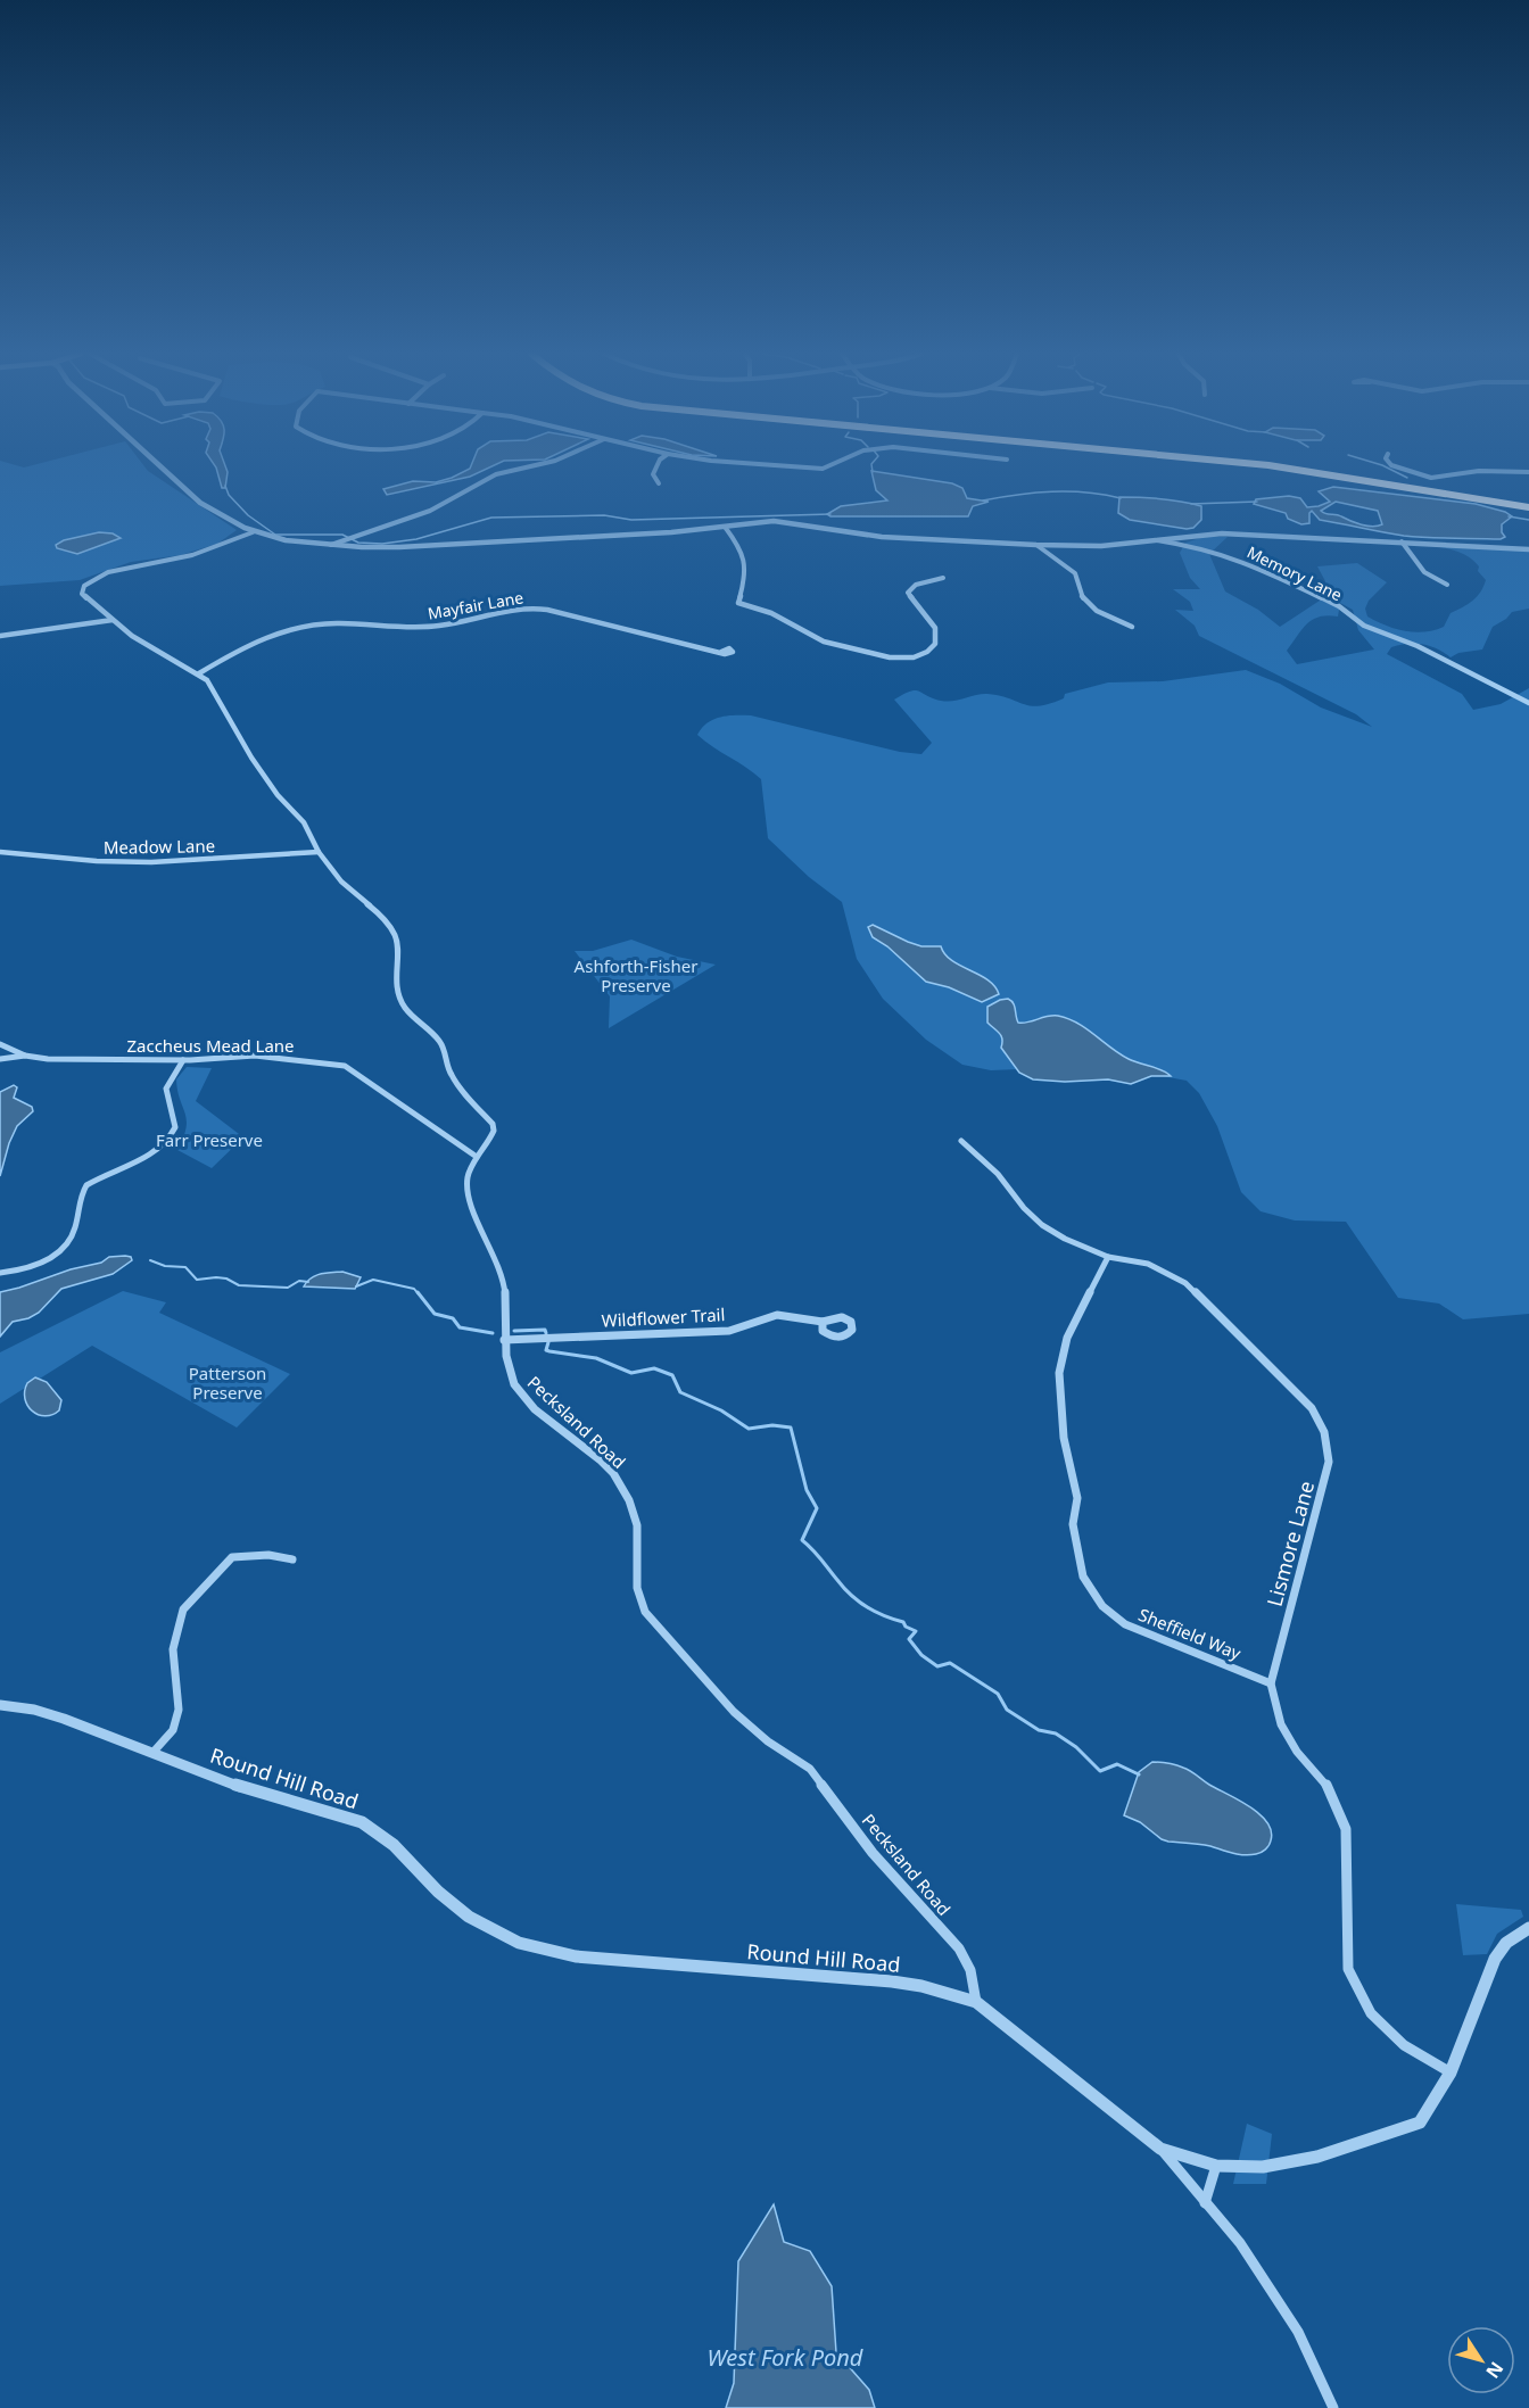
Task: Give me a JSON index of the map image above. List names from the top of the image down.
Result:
{
  "streets": {
    "street": [
      "Memory Lane",
      "Mayfair Lane",
      "Meadow Lane",
      "Zaccheus Mead Lane",
      "Wildflower Trail",
      "Pecksland Road",
      "Lismore Lane",
      "Sheffield Way",
      "Round Hill Road"
    ]
  },
  "crossings": [
    ["Mayfair Lane", "Pecksland Road"],
    ["Meadow Lane", "Pecksland Road"],
    ["Zaccheus Mead Lane", "Pecksland Road"],
    ["Wildflower Trail", "Pecksland Road"],
    ["Pecksland Road", "Round Hill Road"],
    ["Lismore Lane", "Sheffield Way"],
    ["Lismore Lane", "Round Hill Road"]
  ],
  "water": ["West Fork Pond"],
  "parks": ["Ashforth-Fisher Preserve", "Farr Preserve", "Patterson Preserve"],
  "north": "bottom right"
}
